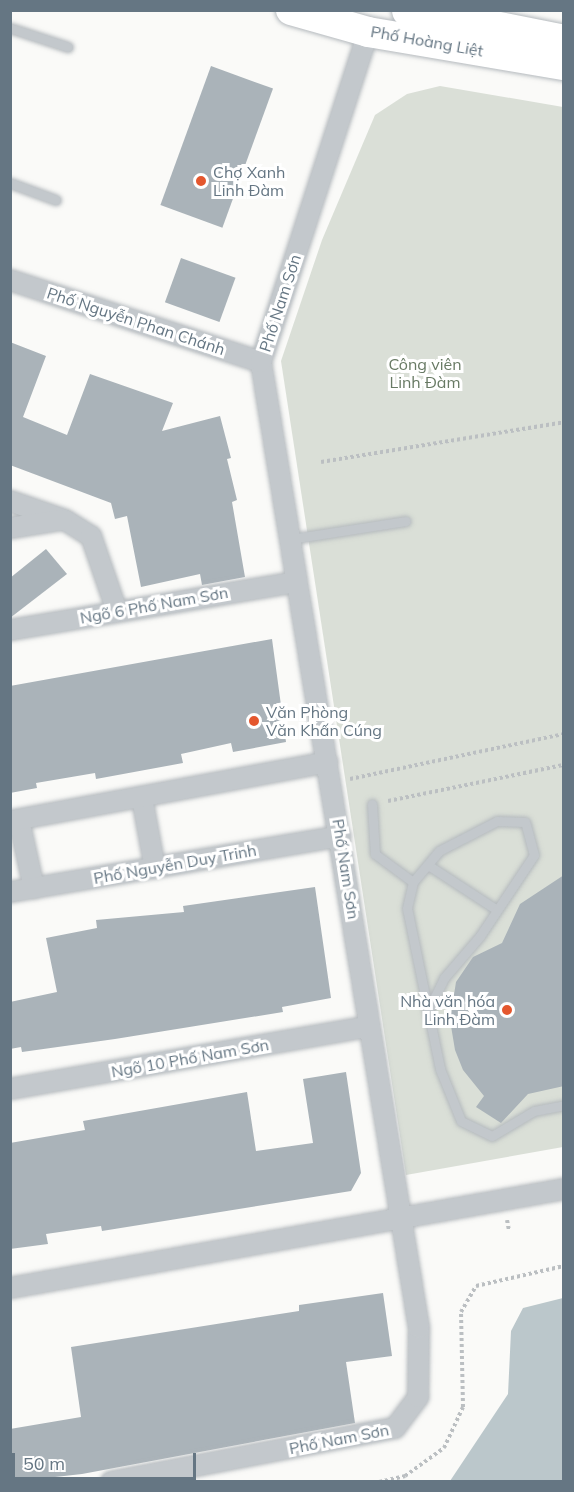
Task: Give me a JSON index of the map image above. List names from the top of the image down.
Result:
{
  "streets": {
    "main road": ["Phố Hoàng Liệt"],
    "street": [
      "Phố Nam Sơn",
      "Phố Nguyễn Phan Chánh",
      "Ngõ 6 Phố Nam Sơn",
      "Phố Nguyễn Duy Trinh",
      "Ngõ 10 Phố Nam Sơn"
    ]
  },
  "crossings": [
    ["Phố Hoàng Liệt", "Phố Nam Sơn"],
    ["Phố Nam Sơn", "Phố Nguyễn Phan Chánh"],
    ["Phố Nam Sơn", "Ngõ 6 Phố Nam Sơn"],
    ["Phố Nam Sơn", "Phố Nguyễn Duy Trinh"],
    ["Phố Nam Sơn", "Ngõ 10 Phố Nam Sơn"]
  ],
  "parks": ["Công viên Linh Đàm"],
  "places": ["Chợ Xanh Linh Đàm", "Văn Phòng Văn Khấn Cúng", "Nhà văn hóa Linh Đàm"],
  "scale_bar": "50 m"
}
